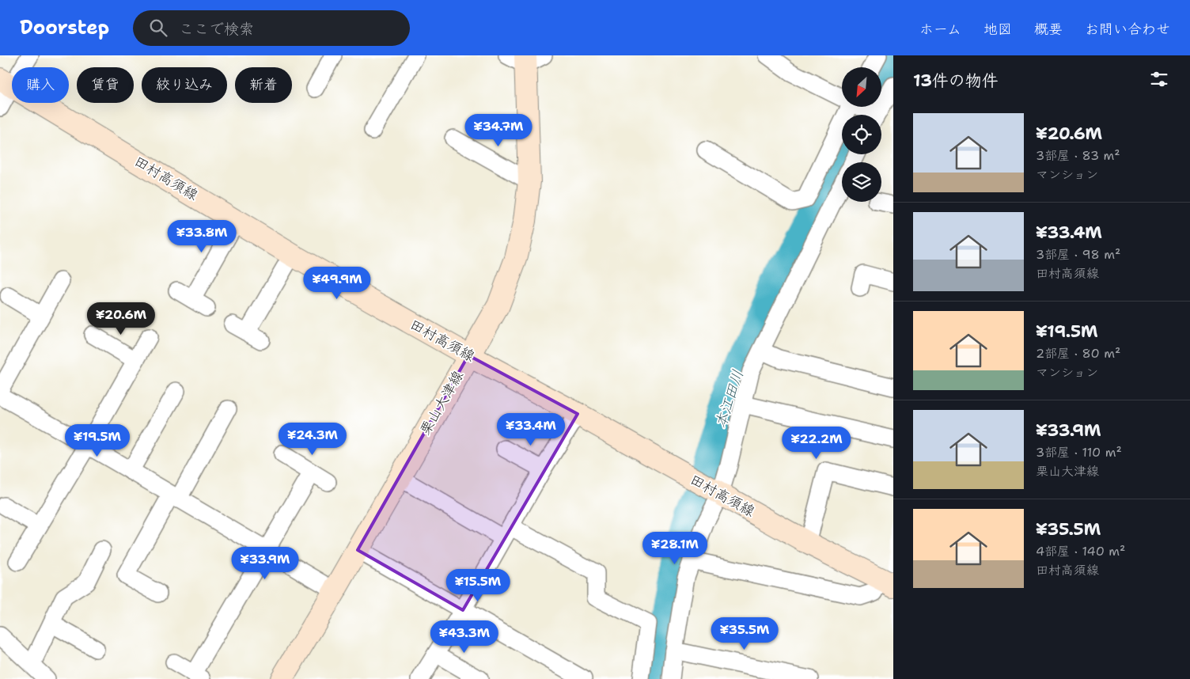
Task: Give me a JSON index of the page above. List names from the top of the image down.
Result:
{
  "streets": {
    "main road": ["田村高須線", "栗山大津線"]
  },
  "crossings": [
    ["田村高須線", "栗山大津線"]
  ],
  "water": ["本江田川"],
  "north": "bottom left",
  "page": {
    "header": "Doorstep",
    "search": "ここで検索",
    "nav": [
      "ホーム",
      "地図",
      "概要",
      "お問い合わせ"
    ],
    "heading": "13件の物件",
    "chip": [
      "購入",
      "賃貸",
      "絞り込み",
      "新着"
    ],
    "list": [
      {
        "name": "¥20.6M",
        "note": "3部屋 · 83 m² · マンション"
      },
      {
        "name": "¥33.4M",
        "note": "3部屋 · 98 m² · 田村高須線"
      },
      {
        "name": "¥19.5M",
        "note": "2部屋 · 80 m² · マンション"
      },
      {
        "name": "¥33.9M",
        "note": "3部屋 · 110 m² · 栗山大津線"
      },
      {
        "name": "¥35.5M",
        "note": "4部屋 · 140 m² · 田村高須線"
      }
    ],
    "price": [
      "¥34.7M",
      "¥33.8M",
      "¥49.9M",
      "¥20.6M",
      "¥33.4M",
      "¥24.3M",
      "¥19.5M",
      "¥22.2M",
      "¥28.1M",
      "¥33.9M",
      "¥15.5M",
      "¥35.5M",
      "¥43.3M"
    ]
  }
}
